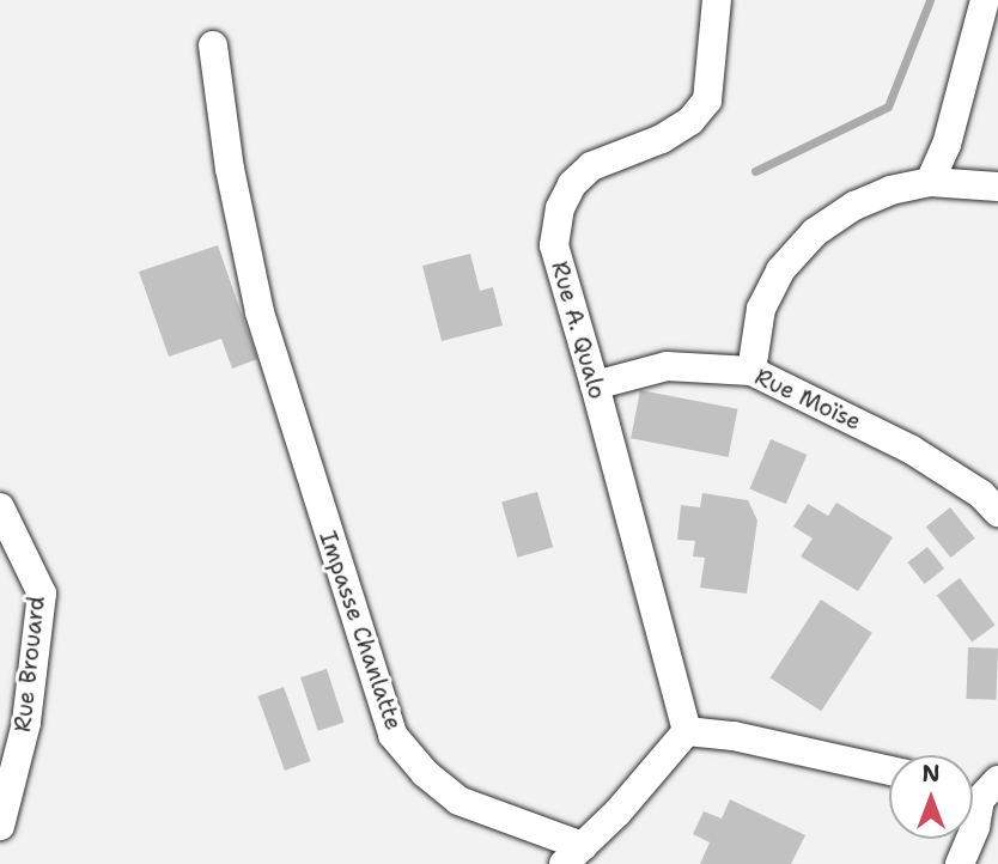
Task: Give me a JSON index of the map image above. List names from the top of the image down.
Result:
{
  "streets": {
    "street": [
      "Rue A. Qualo",
      "Rue Moïse",
      "Impasse Chanlatte",
      "Rue Brouard"
    ]
  },
  "crossings": [
    ["Rue A. Qualo", "Rue Moïse"]
  ],
  "north": "top"
}
